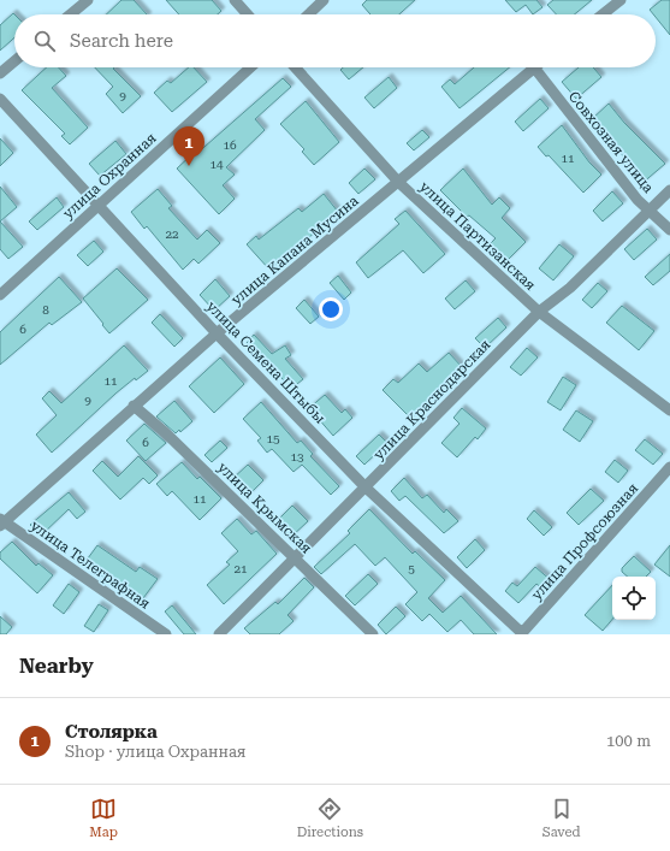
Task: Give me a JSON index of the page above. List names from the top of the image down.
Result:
{
  "streets": {
    "street": [
      "Совхозная улица",
      "улица Охранная",
      "улица Партизанская",
      "улица Капана Мусина",
      "улица Семена Штыбы",
      "улица Краснодарская",
      "улица Крымская",
      "улица Профсоюзная",
      "улица Телеграфная"
    ]
  },
  "crossings": [
    ["Совхозная улица", "улица Капана Мусина"],
    ["Совхозная улица", "улица Краснодарская"],
    ["улица Охранная", "улица Семена Штыбы"],
    ["улица Партизанская", "улица Капана Мусина"],
    ["улица Партизанская", "улица Краснодарская"],
    ["улица Капана Мусина", "улица Семена Штыбы"],
    ["улица Капана Мусина", "улица Крымская"],
    ["улица Капана Мусина", "улица Телеграфная"],
    ["улица Семена Штыбы", "улица Краснодарская"],
    ["улица Семена Штыбы", "улица Профсоюзная"],
    ["улица Краснодарская", "улица Крымская"]
  ],
  "house_numbers": [
    "9",
    "16",
    "11",
    "14",
    "22",
    "8",
    "6",
    "11",
    "9",
    "15",
    "6",
    "13",
    "11",
    "21",
    "5"
  ],
  "page": {
    "search": "Search here",
    "pins": "1",
    "heading": "Nearby",
    "list": [
      {
        "mark": "1",
        "name": "Столярка",
        "note": "Shop · улица Охранная",
        "value": "100 m"
      }
    ],
    "nav": ["Map", "Directions", "Saved"]
  }
}
